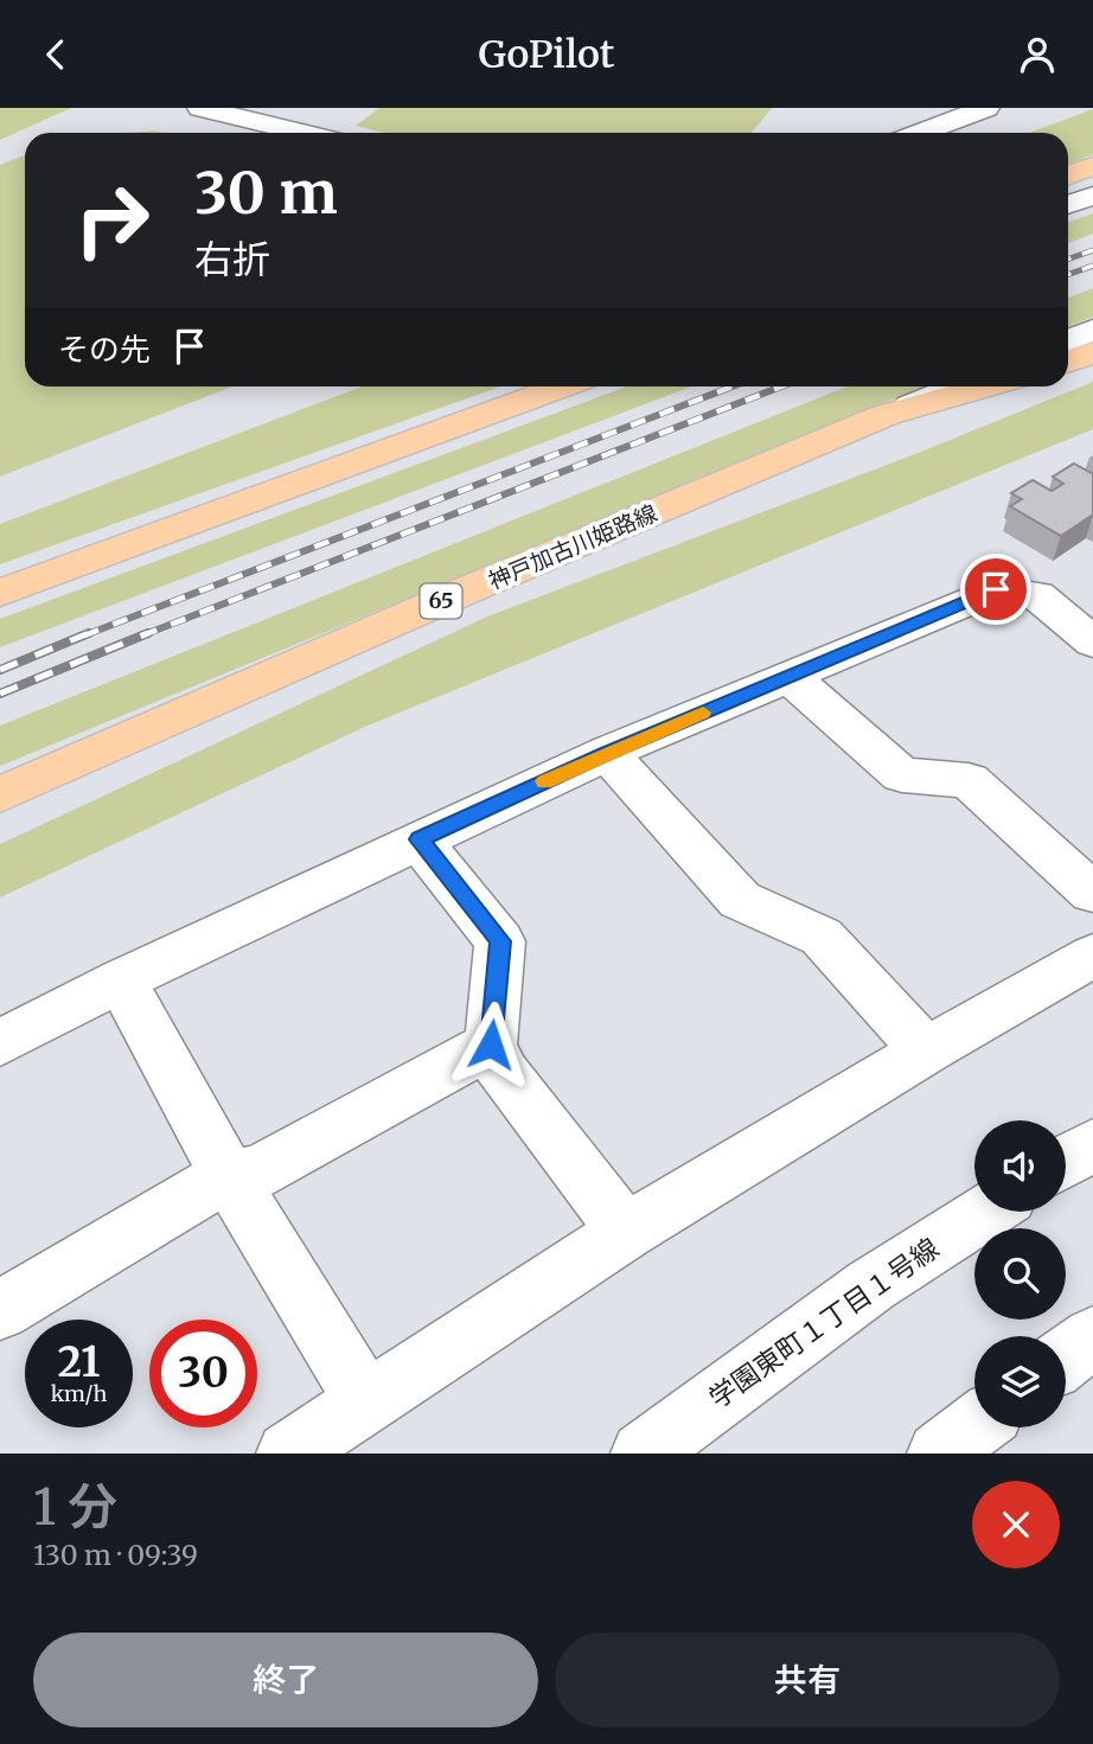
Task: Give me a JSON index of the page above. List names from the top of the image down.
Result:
{
  "streets": {
    "main road": ["神戸加古川姫路線", "65"],
    "street": ["学園東町１丁目１号線"]
  },
  "page": {
    "header": "GoPilot",
    "turn": ["30 m", "右折"],
    "then": "その先",
    "speed": "21 km/h",
    "limit": "30",
    "heading": ["1 分", "130 m · 09:39"],
    "buttons": ["終了", "共有"]
  }
}
